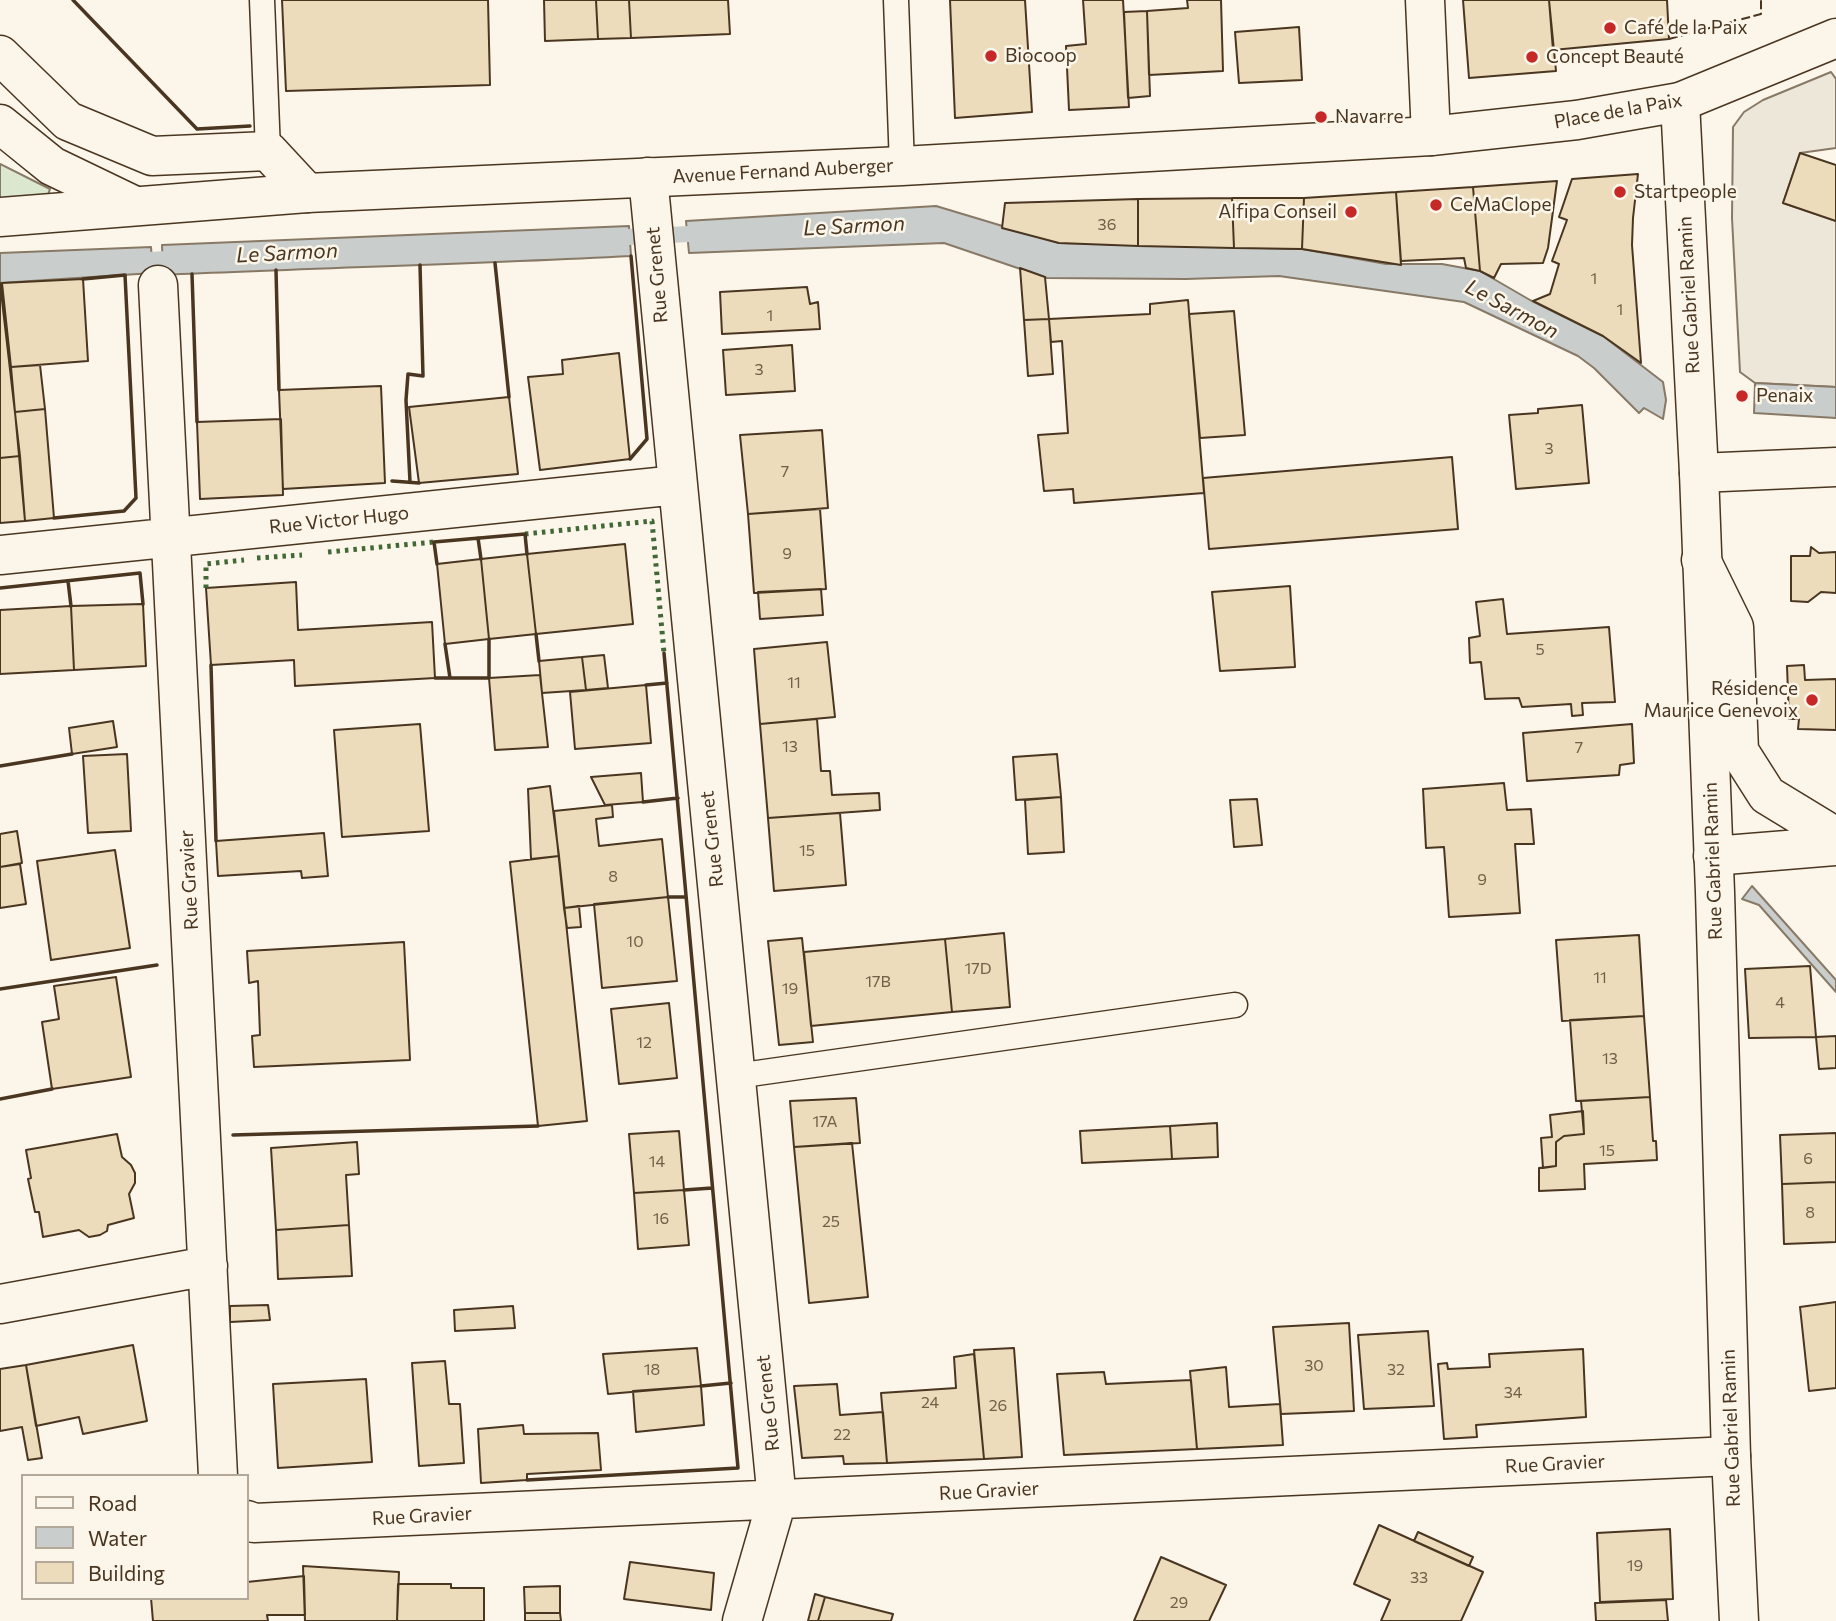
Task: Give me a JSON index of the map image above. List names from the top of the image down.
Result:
{
  "streets": {
    "street": [
      "Place de la Paix",
      "Avenue Fernand Auberger",
      "Rue Grenet",
      "Rue Gabriel Ramin",
      "Rue Victor Hugo",
      "Rue Gravier"
    ]
  },
  "crossings": [
    ["Place de la Paix", "Avenue Fernand Auberger"],
    ["Place de la Paix", "Rue Gabriel Ramin"],
    ["Avenue Fernand Auberger", "Rue Grenet"],
    ["Rue Grenet", "Rue Victor Hugo"],
    ["Rue Grenet", "Rue Gravier"],
    ["Rue Gabriel Ramin", "Rue Gravier"],
    ["Rue Victor Hugo", "Rue Gravier"]
  ],
  "water": ["Le Sarmon"],
  "places": [
    "Café de la Paix",
    "Biocoop",
    "Concept Beauté",
    "Navarre",
    "Startpeople",
    "CeMaClope",
    "Alfipa Conseil",
    "Penaix",
    "Résidence Maurice Genevoix"
  ],
  "house_numbers": [
    "36",
    "1",
    "1",
    "1",
    "3",
    "3",
    "7",
    "9",
    "5",
    "11",
    "13",
    "7",
    "15",
    "8",
    "9",
    "10",
    "17D",
    "11",
    "17B",
    "19",
    "4",
    "12",
    "13",
    "17A",
    "15",
    "6",
    "14",
    "8",
    "16",
    "25",
    "30",
    "18",
    "32",
    "34",
    "24",
    "26",
    "22",
    "19",
    "33",
    "29"
  ],
  "legend": ["Road", "Water", "Building"]
}
